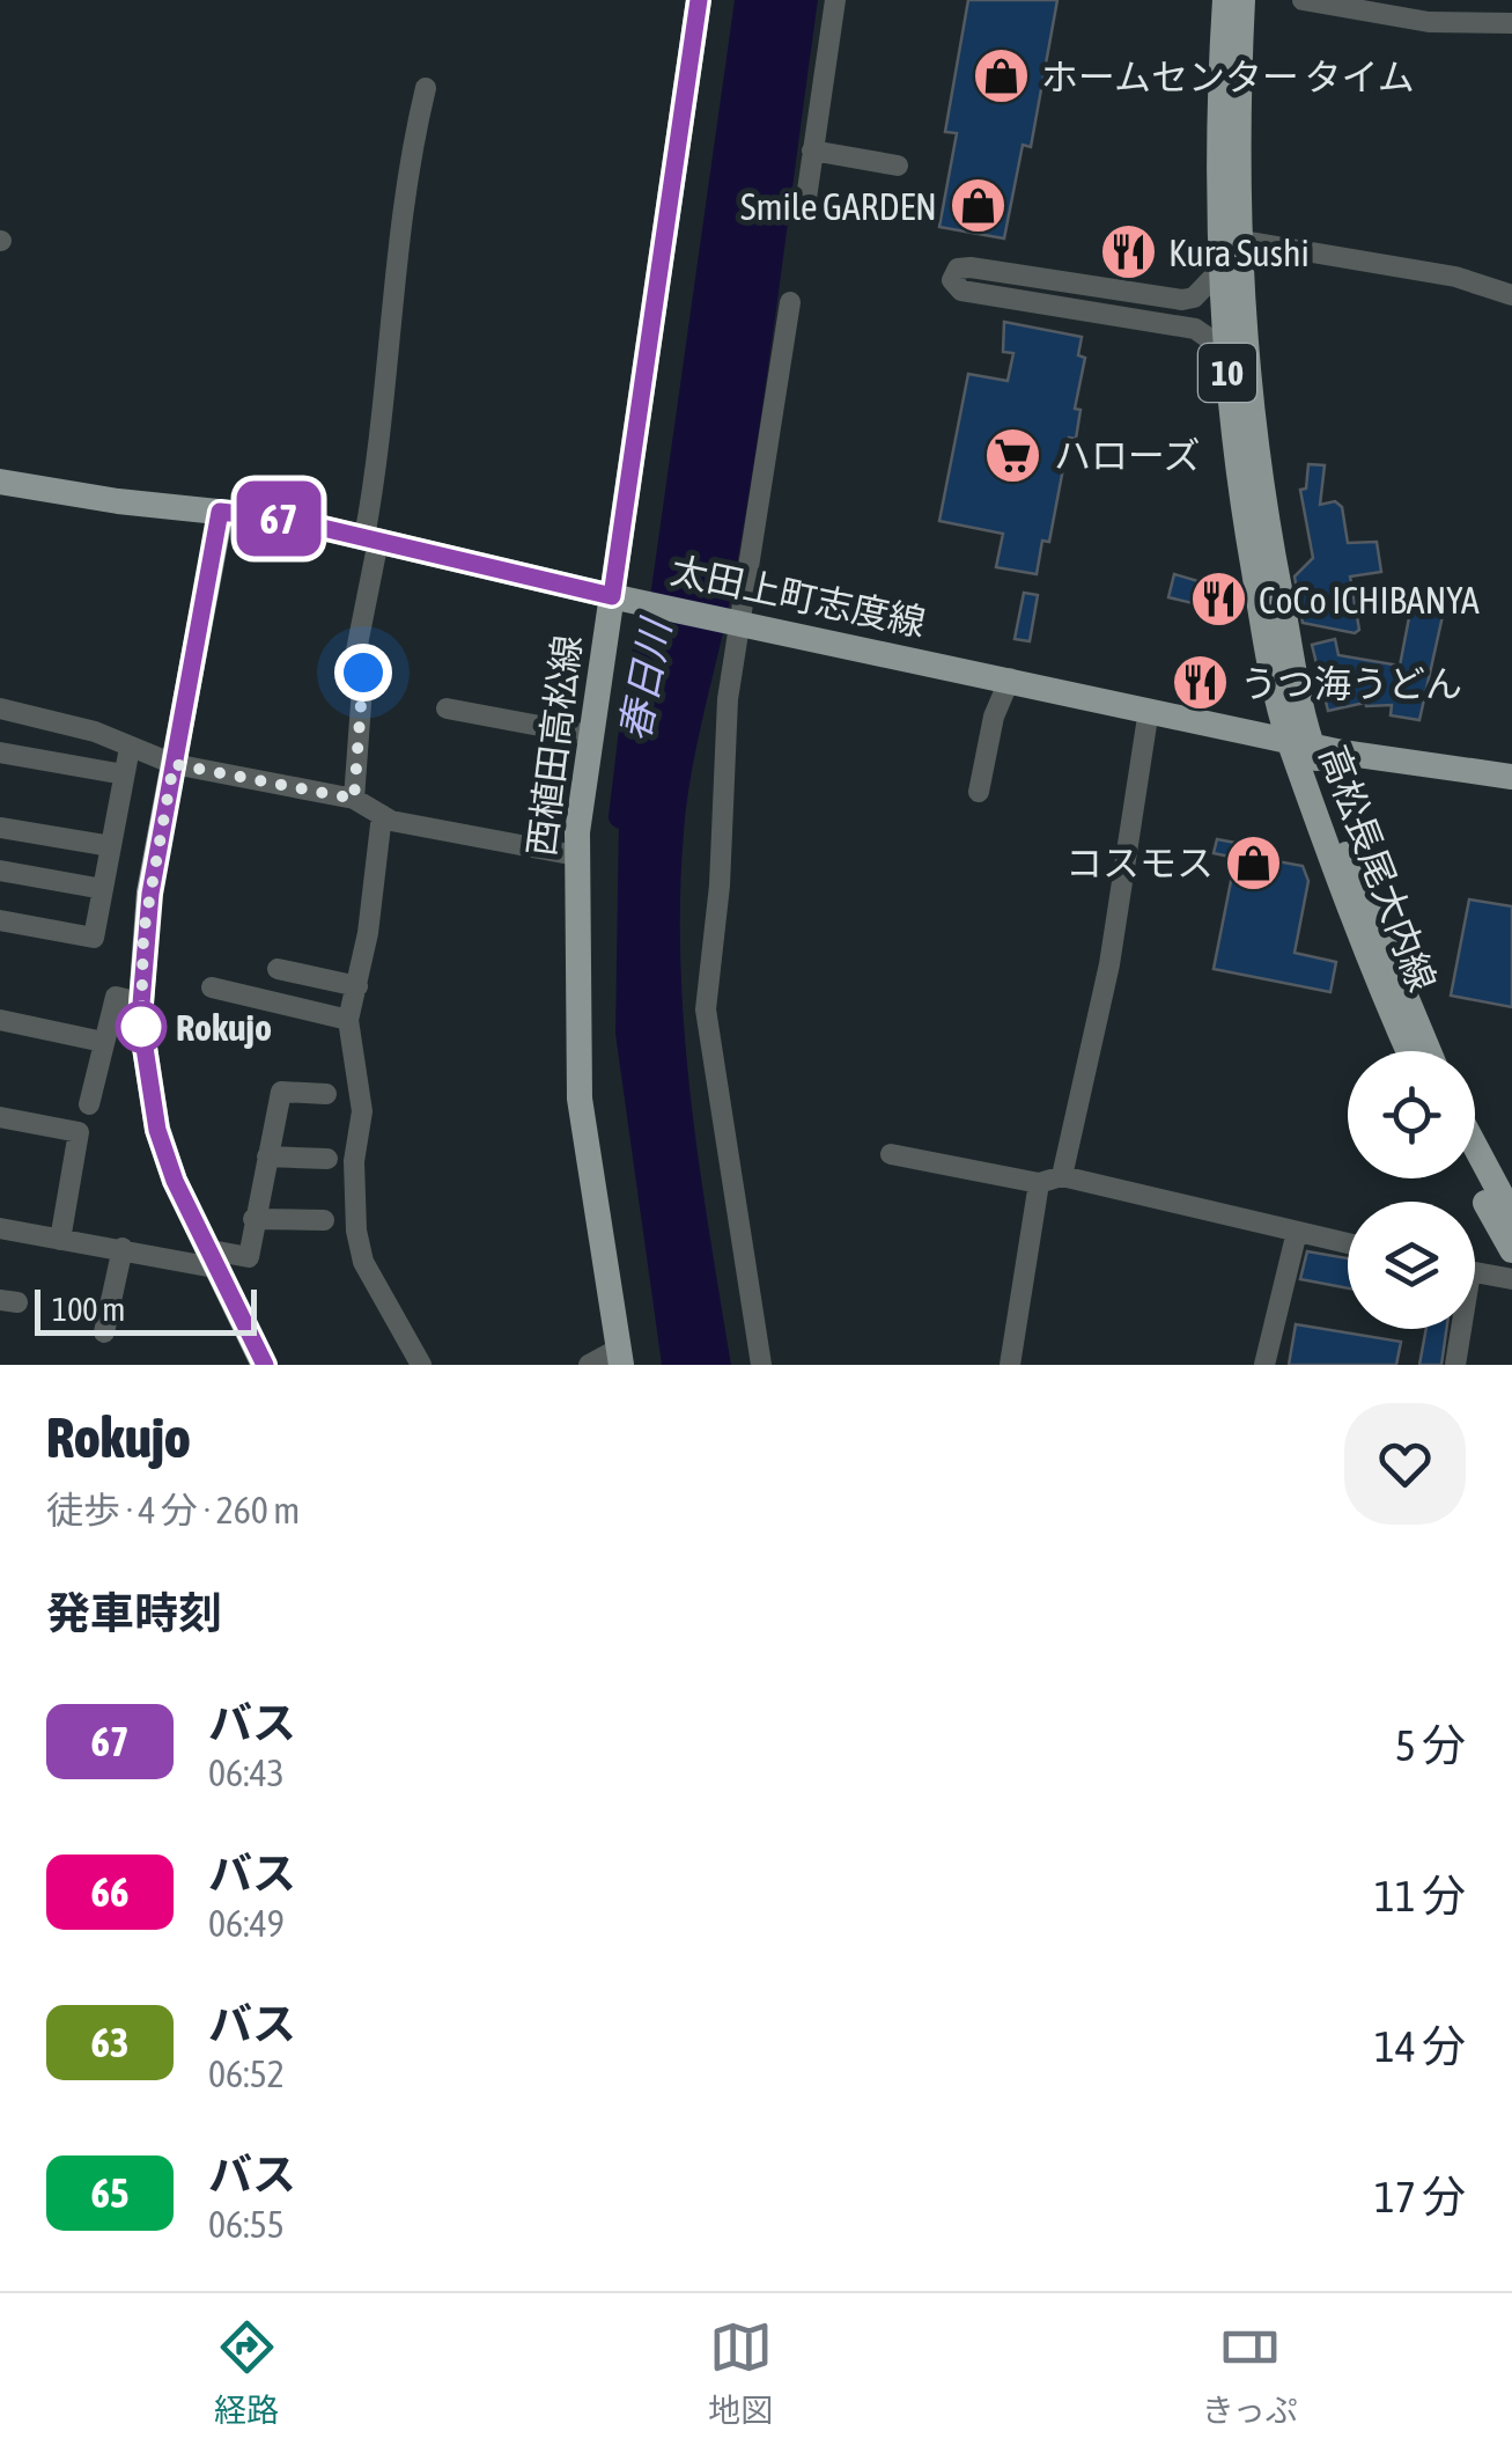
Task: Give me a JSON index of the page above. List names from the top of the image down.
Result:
{
  "streets": {
    "main road": [
      "10",
      "太田上町志度線",
      "西植田高松線",
      "高松長尾大内線"
    ]
  },
  "crossings": [
    ["太田上町志度線", "西植田高松線"],
    ["太田上町志度線", "高松長尾大内線"]
  ],
  "water": ["春日川"],
  "places": {
    "shop": ["ホームセンター タイム", "Smile GARDEN", "コスモス"],
    "restaurant": ["Kura Sushi", "CoCo ICHIBANYA", "うつ海うどん"],
    "supermarket": ["ハローズ"],
    "other": ["Rokujo"]
  },
  "lines": ["bus line 67"],
  "scale_bar": "100 m",
  "page": {
    "on_map": "67",
    "scale": "100 m",
    "heading": [
      ["Rokujo", "徒歩 · 4 分 · 260 m"],
      "発車時刻"
    ],
    "list": [
      {
        "mark": "67",
        "name": "バス",
        "note": "06:43",
        "value": "5 分"
      },
      {
        "mark": "66",
        "name": "バス",
        "note": "06:49",
        "value": "11 分"
      },
      {
        "mark": "63",
        "name": "バス",
        "note": "06:52",
        "value": "14 分"
      },
      {
        "mark": "65",
        "name": "バス",
        "note": "06:55",
        "value": "17 分"
      }
    ],
    "tabs": ["経路", "地図", "きっぷ"]
  }
}
